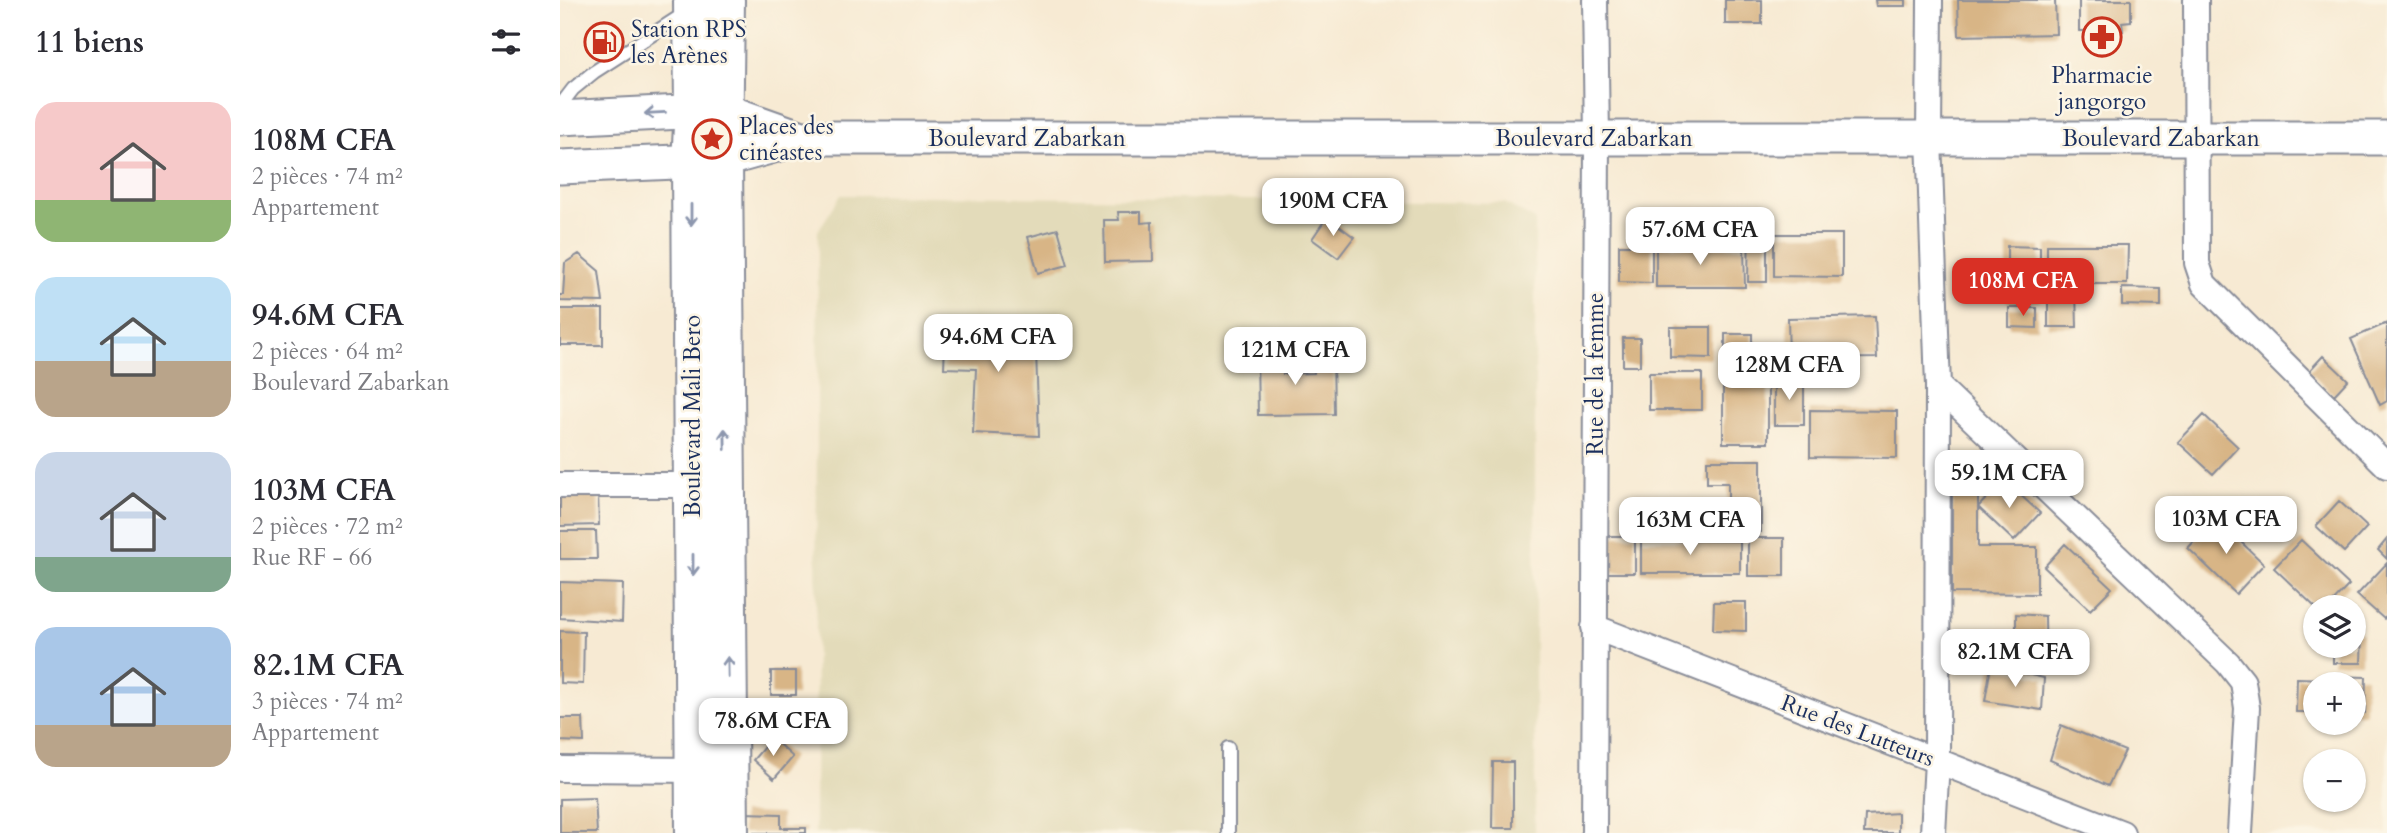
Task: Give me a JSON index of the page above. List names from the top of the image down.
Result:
{
  "streets": {
    "main road": ["Boulevard Mali Bero"],
    "street": ["Boulevard Zabarkan", "Rue de la femme", "Rue des Lutteurs"]
  },
  "crossings": [
    ["Boulevard Zabarkan", "Rue de la femme"],
    ["Boulevard Zabarkan", "Boulevard Mali Bero"],
    ["Rue de la femme", "Rue des Lutteurs"]
  ],
  "places": {
    "pharmacy": ["Pharmacie jangorgo"],
    "fuel station": ["Station RPS les Arènes"],
    "place": ["Places des cinéastes"]
  },
  "page": {
    "heading": "11 biens",
    "list": [
      {
        "name": "108M CFA",
        "note": "2 pièces · 74 m² · Appartement"
      },
      {
        "name": "94.6M CFA",
        "note": "2 pièces · 64 m² · Boulevard Zabarkan"
      },
      {
        "name": "103M CFA",
        "note": "2 pièces · 72 m² · Rue RF - 66"
      },
      {
        "name": "82.1M CFA",
        "note": "3 pièces · 74 m² · Appartement"
      }
    ],
    "price": [
      "190M CFA",
      "57.6M CFA",
      "108M CFA",
      "94.6M CFA",
      "121M CFA",
      "128M CFA",
      "59.1M CFA",
      "103M CFA",
      "163M CFA",
      "82.1M CFA",
      "78.6M CFA"
    ],
    "map_buttons": ["+", "−"]
  }
}
